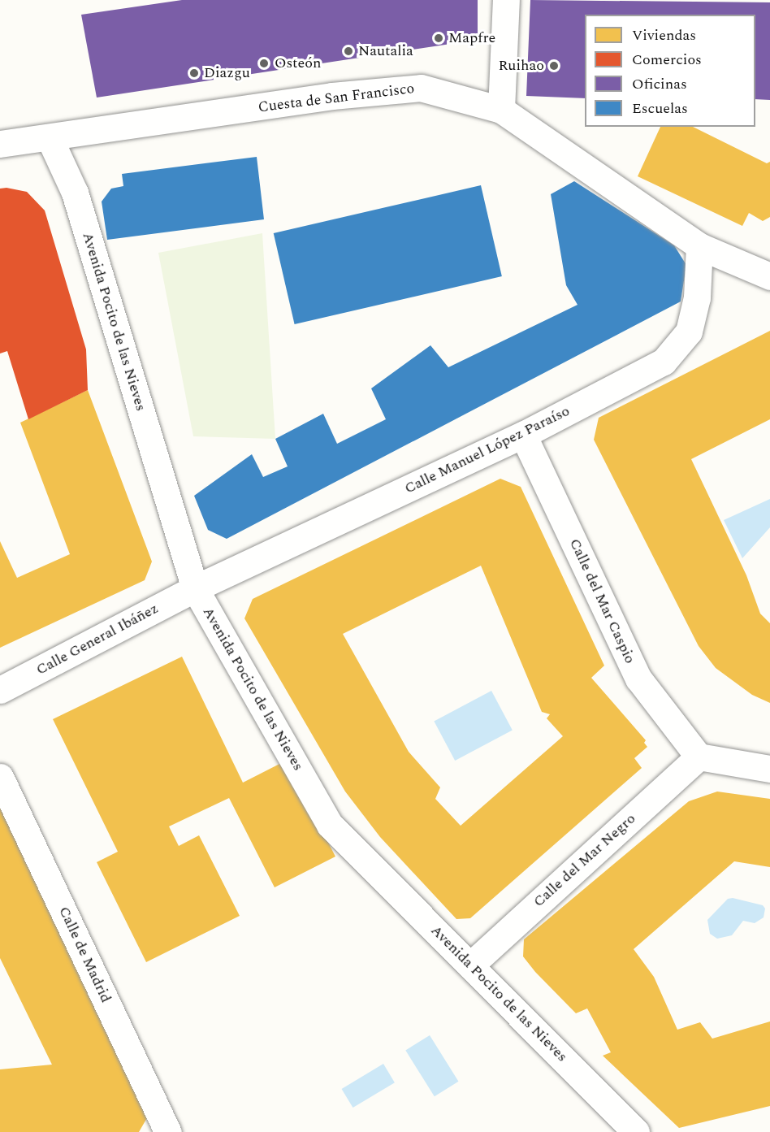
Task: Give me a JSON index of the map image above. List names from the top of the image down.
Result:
{
  "streets": {
    "street": [
      "Cuesta de San Francisco",
      "Avenida Pocito de las Nieves",
      "Calle Manuel López Paraíso",
      "Calle del Mar Caspio",
      "Calle General Ibáñez",
      "Calle del Mar Negro",
      "Calle de Madrid"
    ]
  },
  "crossings": [
    ["Cuesta de San Francisco", "Avenida Pocito de las Nieves"],
    ["Cuesta de San Francisco", "Calle Manuel López Paraíso"],
    ["Avenida Pocito de las Nieves", "Calle Manuel López Paraíso"],
    ["Avenida Pocito de las Nieves", "Calle General Ibáñez"],
    ["Avenida Pocito de las Nieves", "Calle del Mar Negro"],
    ["Calle Manuel López Paraíso", "Calle del Mar Caspio"],
    ["Calle Manuel López Paraíso", "Calle General Ibáñez"],
    ["Calle del Mar Caspio", "Calle del Mar Negro"]
  ],
  "places": [
    "Mapfre",
    "Nautalia",
    "Osteón",
    "Ruihao",
    "Diazgu"
  ],
  "legend": [
    "Viviendas",
    "Comercios",
    "Oficinas",
    "Escuelas"
  ]
}
